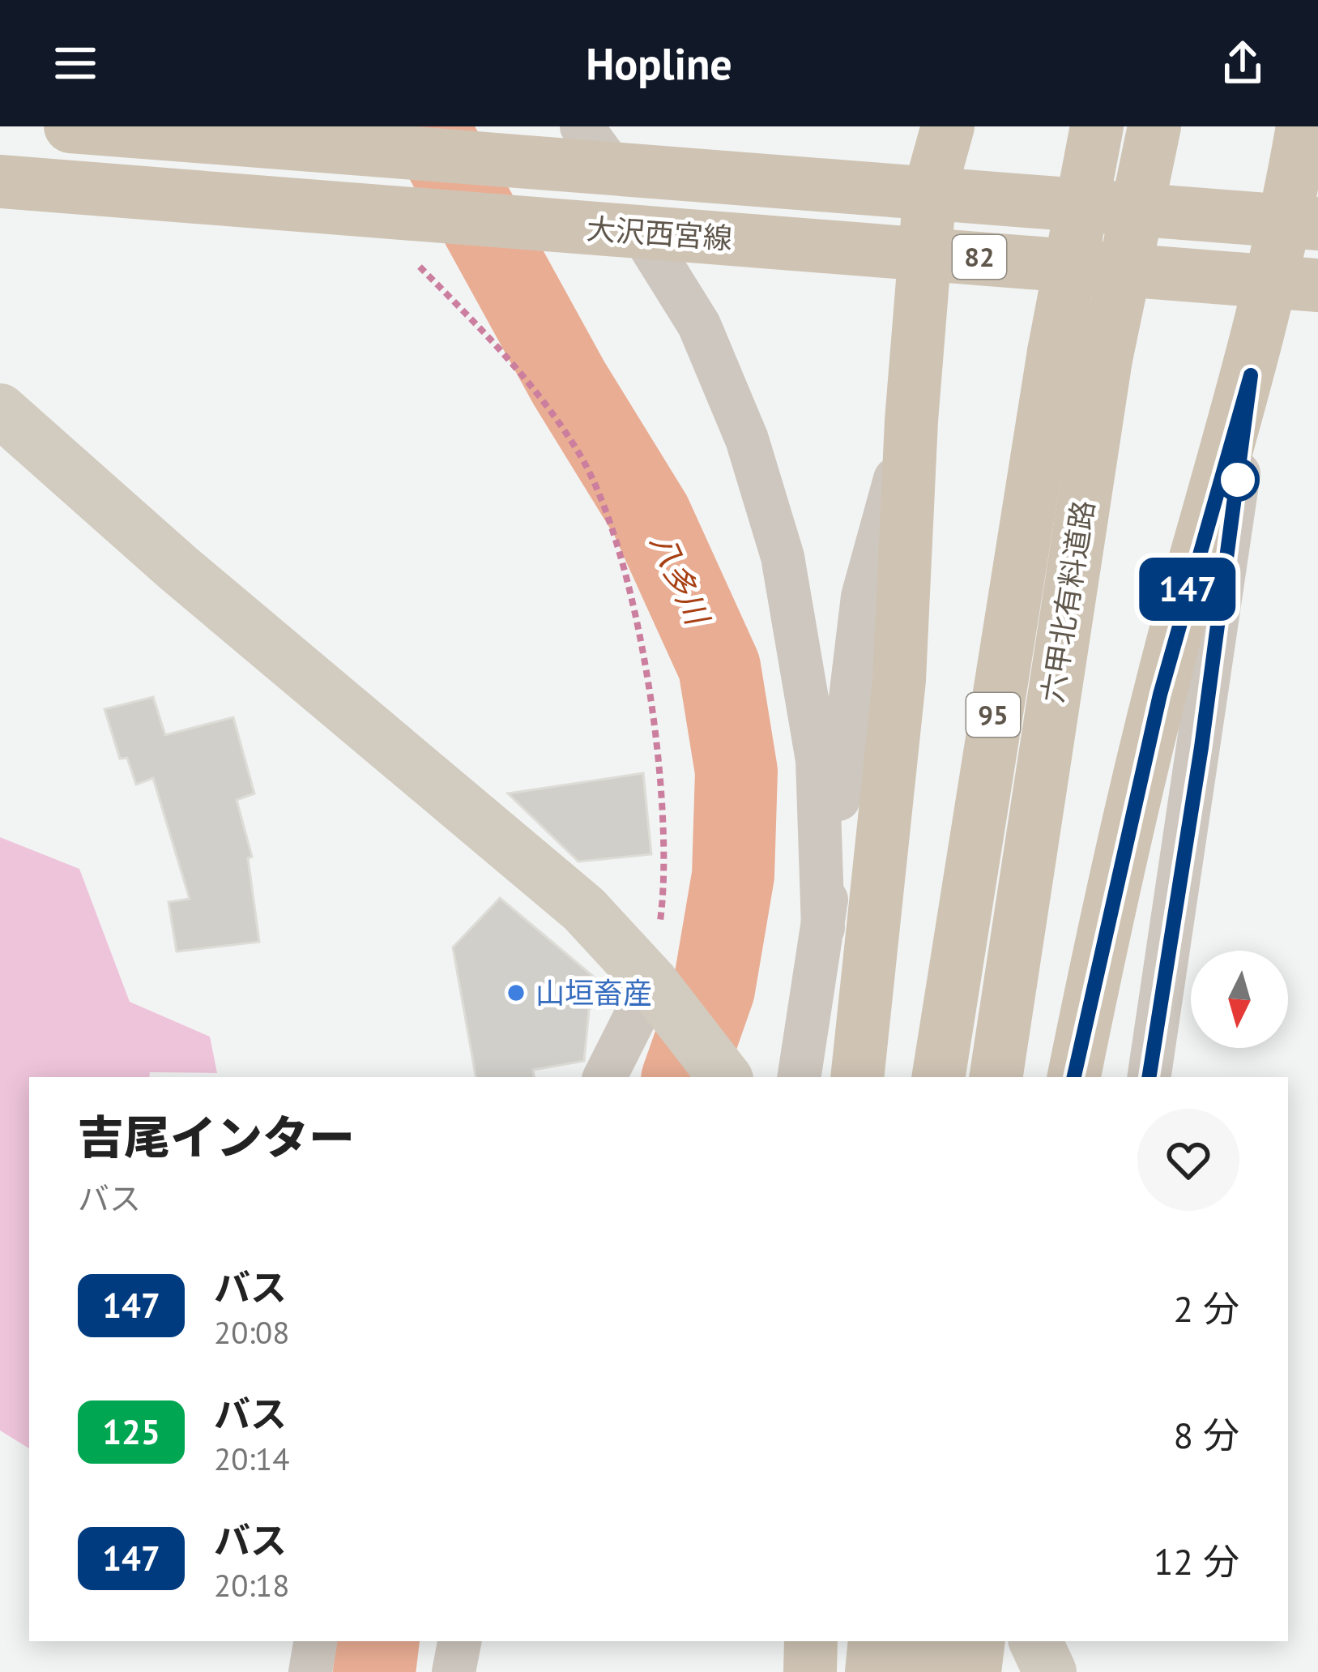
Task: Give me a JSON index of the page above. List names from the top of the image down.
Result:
{
  "streets": {
    "main road": [
      "大沢西宮線",
      "82",
      "六甲北有料道路",
      "95"
    ]
  },
  "water": ["八多川"],
  "places": ["山垣畜産"],
  "lines": ["bus line 147"],
  "north": "bottom",
  "page": {
    "header": "Hopline",
    "on_map": "147",
    "heading": ["吉尾インター", "バス"],
    "list": [
      {
        "mark": "147",
        "name": "バス",
        "note": "20:08",
        "value": "2 分"
      },
      {
        "mark": "125",
        "name": "バス",
        "note": "20:14",
        "value": "8 分"
      },
      {
        "mark": "147",
        "name": "バス",
        "note": "20:18",
        "value": "12 分"
      }
    ]
  }
}
